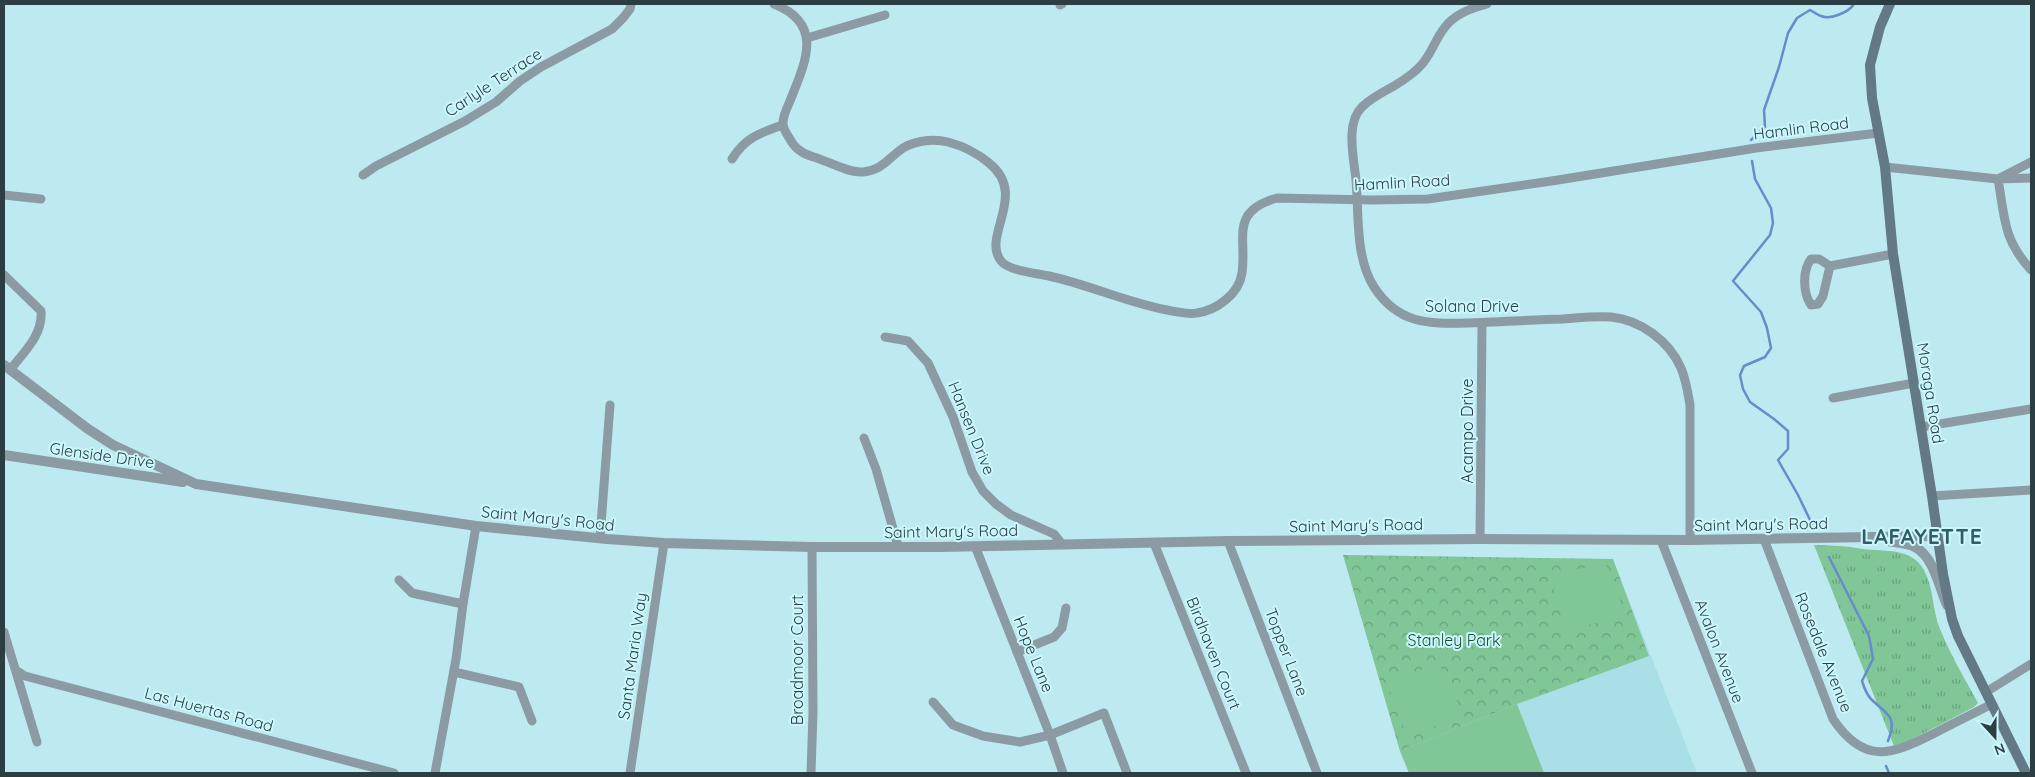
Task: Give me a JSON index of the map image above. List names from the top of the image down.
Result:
{
  "streets": {
    "main road": ["Moraga Road"],
    "street": [
      "Carlyle Terrace",
      "Hamlin Road",
      "Solana Drive",
      "Hansen Drive",
      "Acampo Drive",
      "Glenside Drive",
      "Saint Mary's Road",
      "Avalon Avenue",
      "Topper Lane",
      "Rosedale Avenue",
      "Birdhaven Court",
      "Hope Lane",
      "Santa Maria Way",
      "Broadmoor Court",
      "Las Huertas Road"
    ]
  },
  "crossings": [
    ["Hamlin Road", "Solana Drive"],
    ["Hamlin Road", "Moraga Road"],
    ["Solana Drive", "Acampo Drive"],
    ["Solana Drive", "Saint Mary's Road"],
    ["Moraga Road", "Saint Mary's Road"],
    ["Moraga Road", "Rosedale Avenue"],
    ["Hansen Drive", "Saint Mary's Road"],
    ["Acampo Drive", "Saint Mary's Road"],
    ["Glenside Drive", "Saint Mary's Road"],
    ["Saint Mary's Road", "Avalon Avenue"],
    ["Saint Mary's Road", "Topper Lane"],
    ["Saint Mary's Road", "Rosedale Avenue"],
    ["Saint Mary's Road", "Birdhaven Court"],
    ["Saint Mary's Road", "Hope Lane"],
    ["Saint Mary's Road", "Santa Maria Way"],
    ["Saint Mary's Road", "Broadmoor Court"]
  ],
  "districts": ["LAFAYETTE"],
  "parks": ["Stanley Park"],
  "north": "bottom"
}
